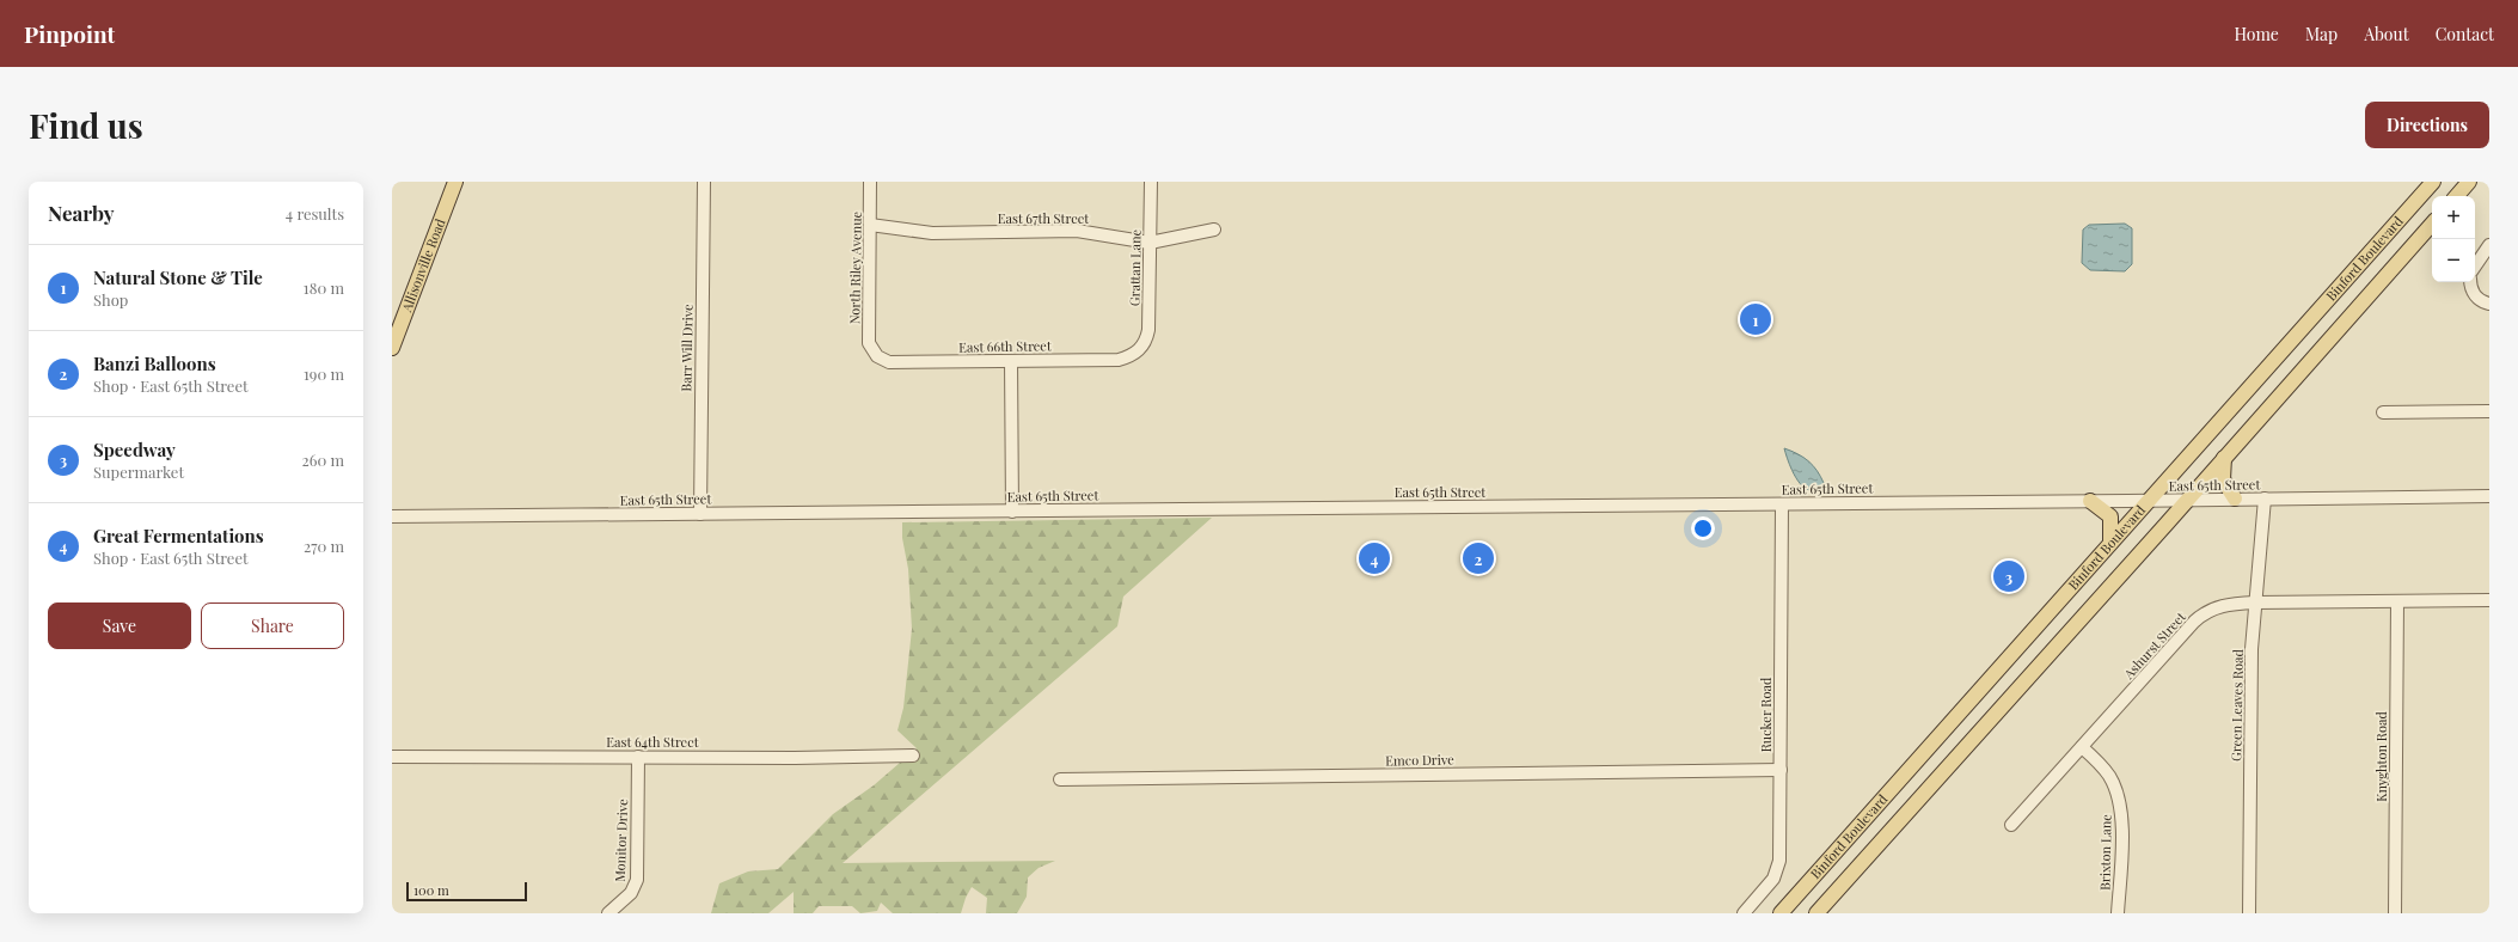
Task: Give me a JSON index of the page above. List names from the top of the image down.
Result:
{
  "streets": {
    "main road": ["Binford Boulevard", "Allisonville Road"],
    "street": [
      "East 67th Street",
      "North Riley Avenue",
      "Grattan Lane",
      "East 66th Street",
      "Barr Will Drive",
      "East 65th Street",
      "Ashurst Street",
      "Green Leaves Road",
      "Rucker Road",
      "East 64th Street",
      "Knyghton Road",
      "Emco Drive",
      "Monitor Drive",
      "Brixton Lane"
    ]
  },
  "crossings": [
    ["East 67th Street", "North Riley Avenue"],
    ["East 67th Street", "Grattan Lane"],
    ["Binford Boulevard", "East 65th Street"],
    ["North Riley Avenue", "East 66th Street"],
    ["Grattan Lane", "East 66th Street"],
    ["Barr Will Drive", "East 65th Street"],
    ["East 65th Street", "Green Leaves Road"],
    ["East 65th Street", "Rucker Road"],
    ["Ashurst Street", "Green Leaves Road"],
    ["Ashurst Street", "Knyghton Road"],
    ["Ashurst Street", "Brixton Lane"],
    ["Rucker Road", "Emco Drive"],
    ["East 64th Street", "Monitor Drive"]
  ],
  "scale_bar": "100 m",
  "page": {
    "header": "Pinpoint",
    "nav": [
      "Home",
      "Map",
      "About",
      "Contact"
    ],
    "buttons": [
      "Directions",
      ["Save", "Share"]
    ],
    "title": "Find us",
    "heading": ["Nearby", "4 results"],
    "map_buttons": ["+", "−"],
    "list": [
      {
        "mark": "1",
        "name": "Natural Stone & Tile",
        "note": "Shop",
        "value": "180 m"
      },
      {
        "mark": "2",
        "name": "Banzi Balloons",
        "note": "Shop · East 65th Street",
        "value": "190 m"
      },
      {
        "mark": "3",
        "name": "Speedway",
        "note": "Supermarket",
        "value": "260 m"
      },
      {
        "mark": "4",
        "name": "Great Fermentations",
        "note": "Shop · East 65th Street",
        "value": "270 m"
      }
    ],
    "pins": [
      "1",
      "2",
      "4",
      "3"
    ],
    "scale": "100 m"
  }
}
